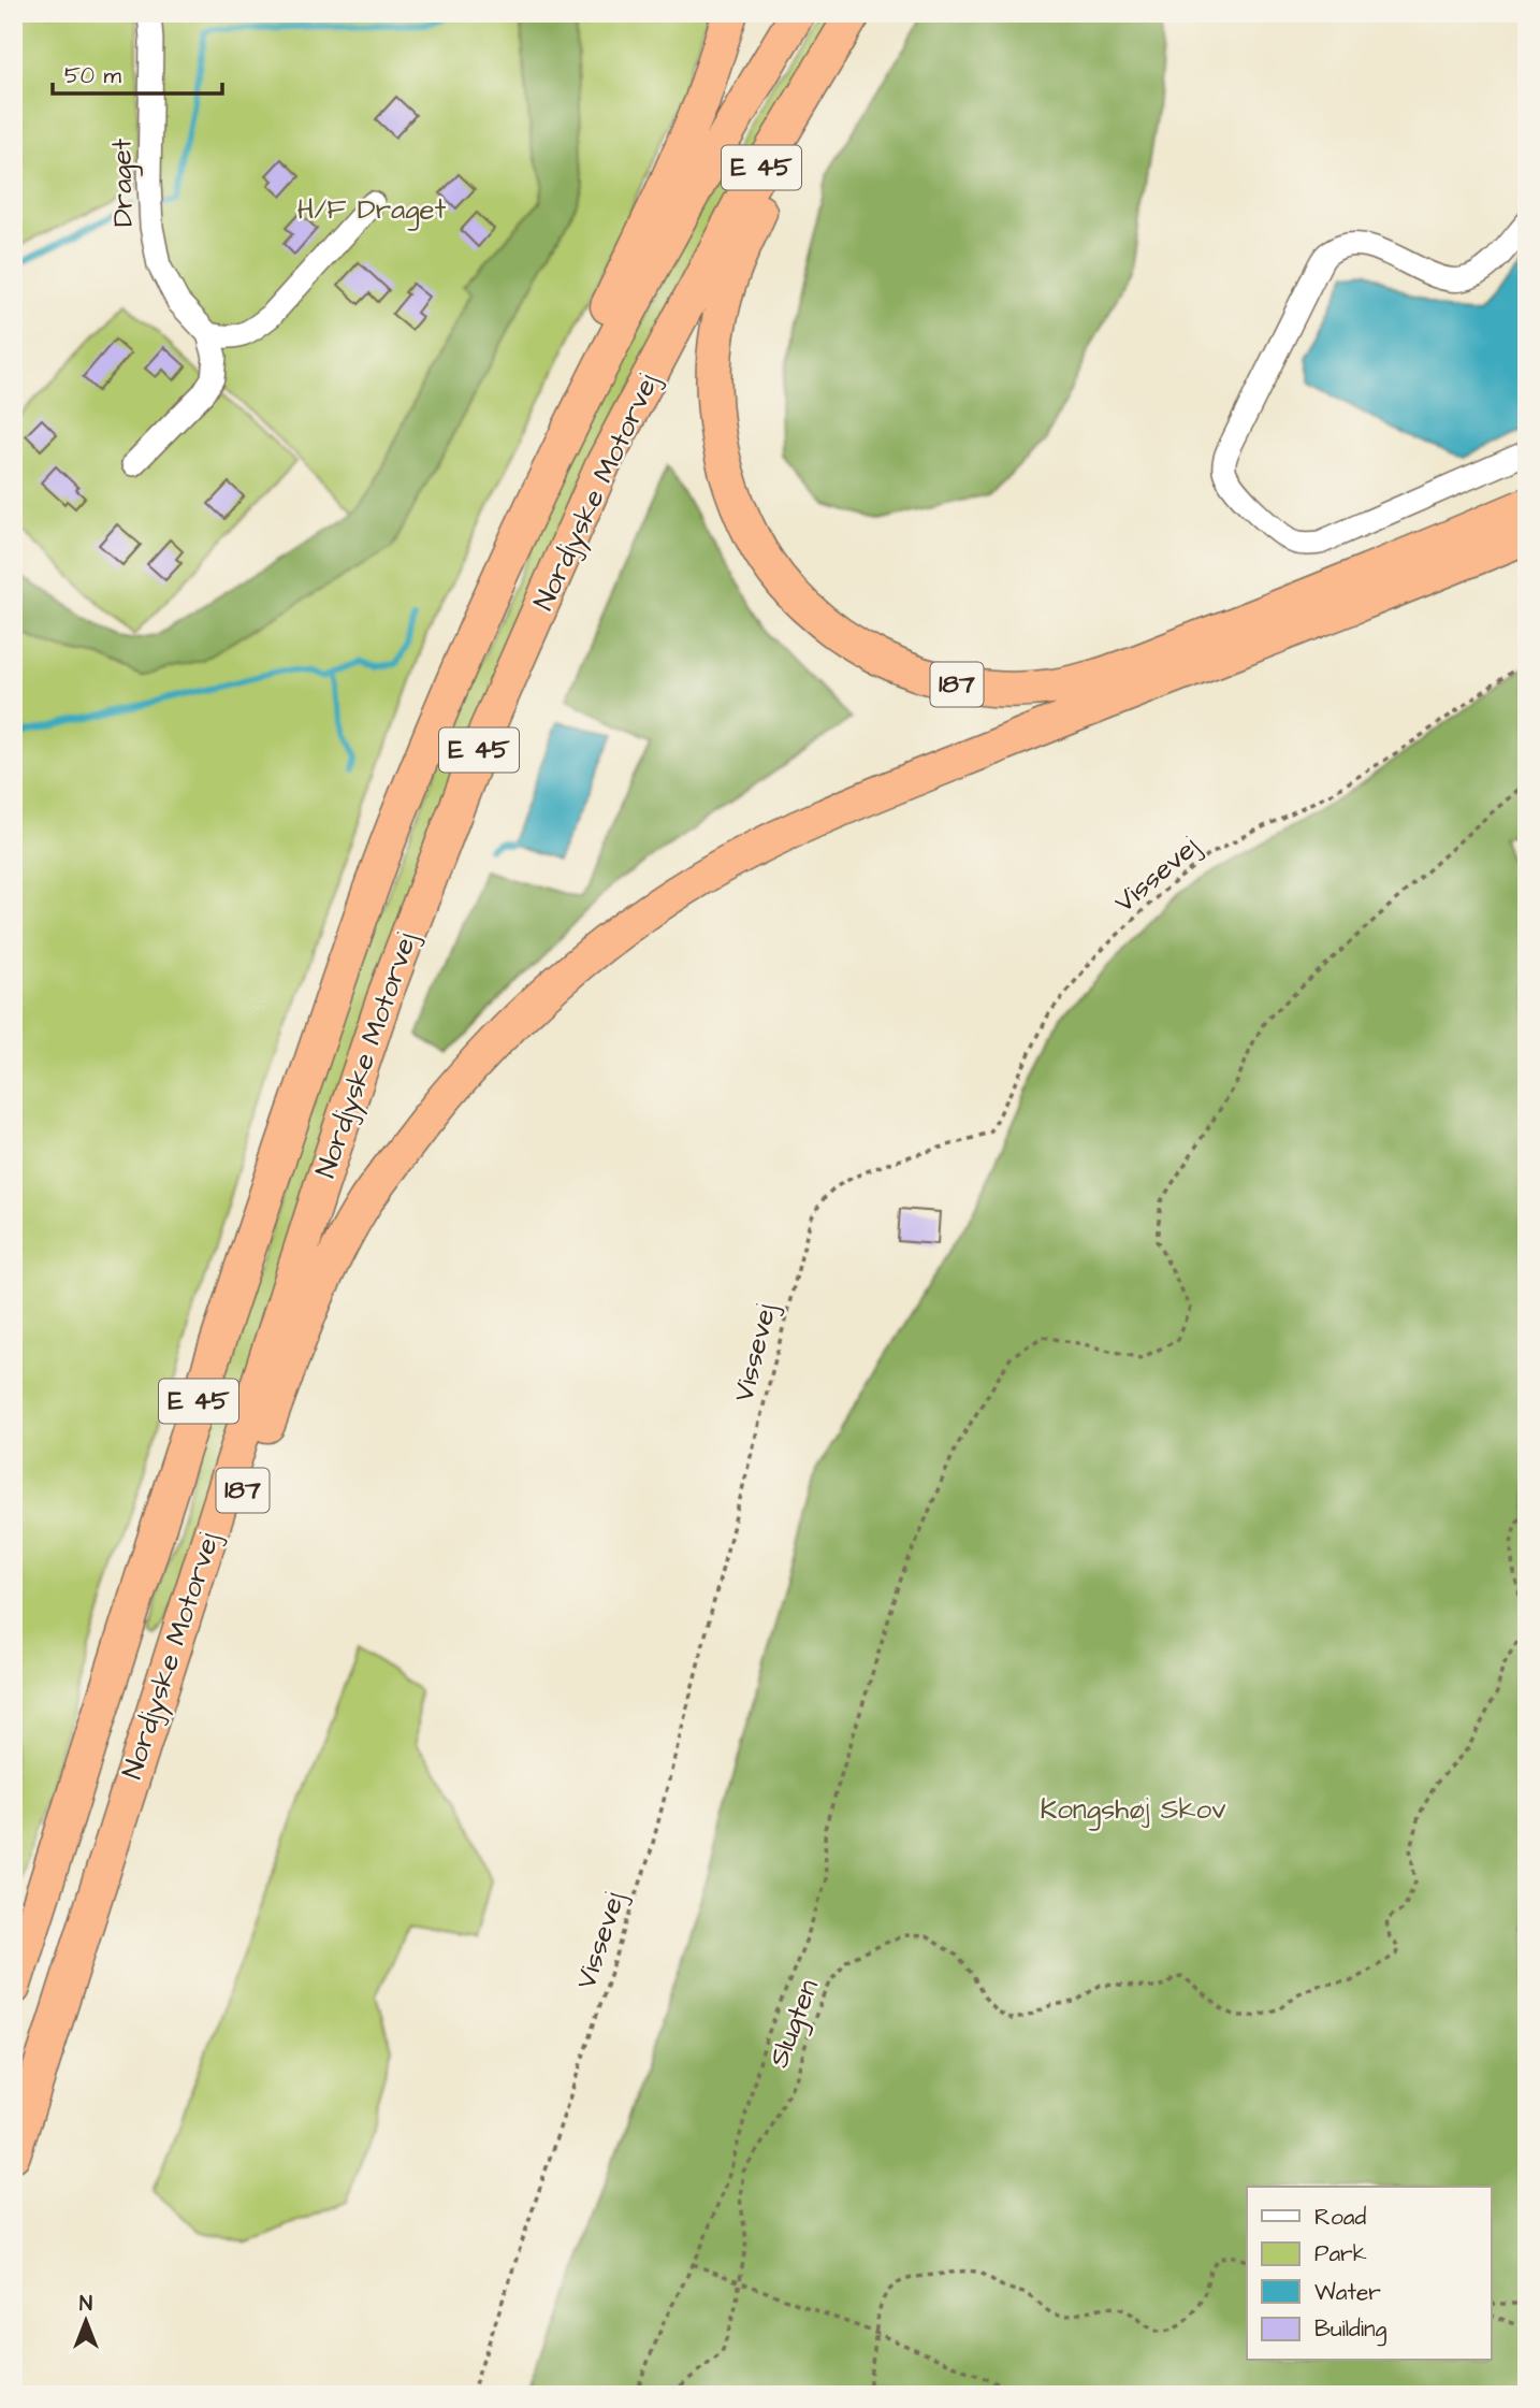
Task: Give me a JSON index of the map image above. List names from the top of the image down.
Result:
{
  "streets": {
    "highway": ["E 45", "Nordjyske Motorvej", "187"],
    "street": ["Draget"],
    "path": ["Vissevej", "Slugten"]
  },
  "crossings": [
    ["Nordjyske Motorvej", "187"]
  ],
  "parks": ["H/F Draget", "Kongshøj Skov"],
  "legend": [
    "Road",
    "Park",
    "Water",
    "Building"
  ],
  "scale_bar": "50 m",
  "north": "top"
}
